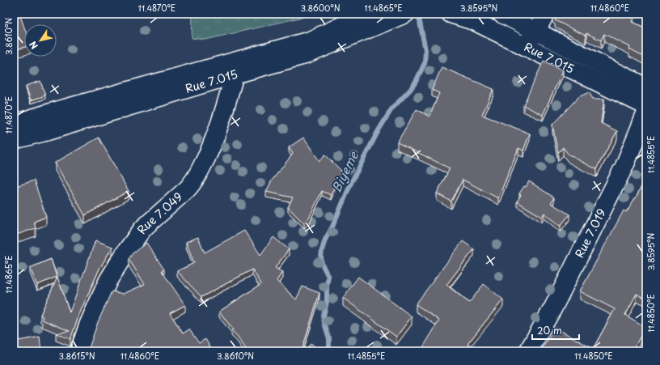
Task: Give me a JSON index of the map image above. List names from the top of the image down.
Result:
{
  "streets": {
    "main road": ["Rue 7.015", "Rue 7.049", "Rue 7.019"]
  },
  "crossings": [
    ["Rue 7.015", "Rue 7.049"]
  ],
  "water": ["Biyeme"],
  "scale_bar": "20 m",
  "north": "bottom left",
  "coordinates": [
    "11.4870°E",
    "3.8600°N",
    "11.4865°E",
    "3.8595°N",
    "11.4860°E",
    "3.8610°N",
    "11.4855°E",
    "11.4850°E",
    "3.8615°N"
  ]
}
